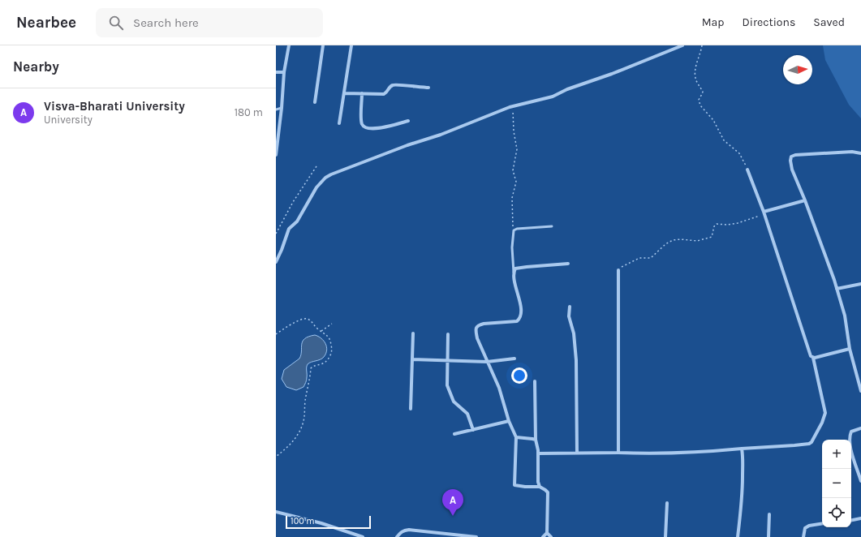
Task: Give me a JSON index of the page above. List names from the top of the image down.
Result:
{
  "scale_bar": "100 m",
  "north": "right",
  "page": {
    "header": "Nearbee",
    "search": "Search here",
    "nav": ["Map", "Directions", "Saved"],
    "heading": "Nearby",
    "list": [
      {
        "mark": "A",
        "name": "Visva-Bharati University",
        "note": "University",
        "value": "180 m"
      }
    ],
    "map_buttons": ["+", "−"],
    "pins": "A",
    "scale": "100 m"
  }
}
